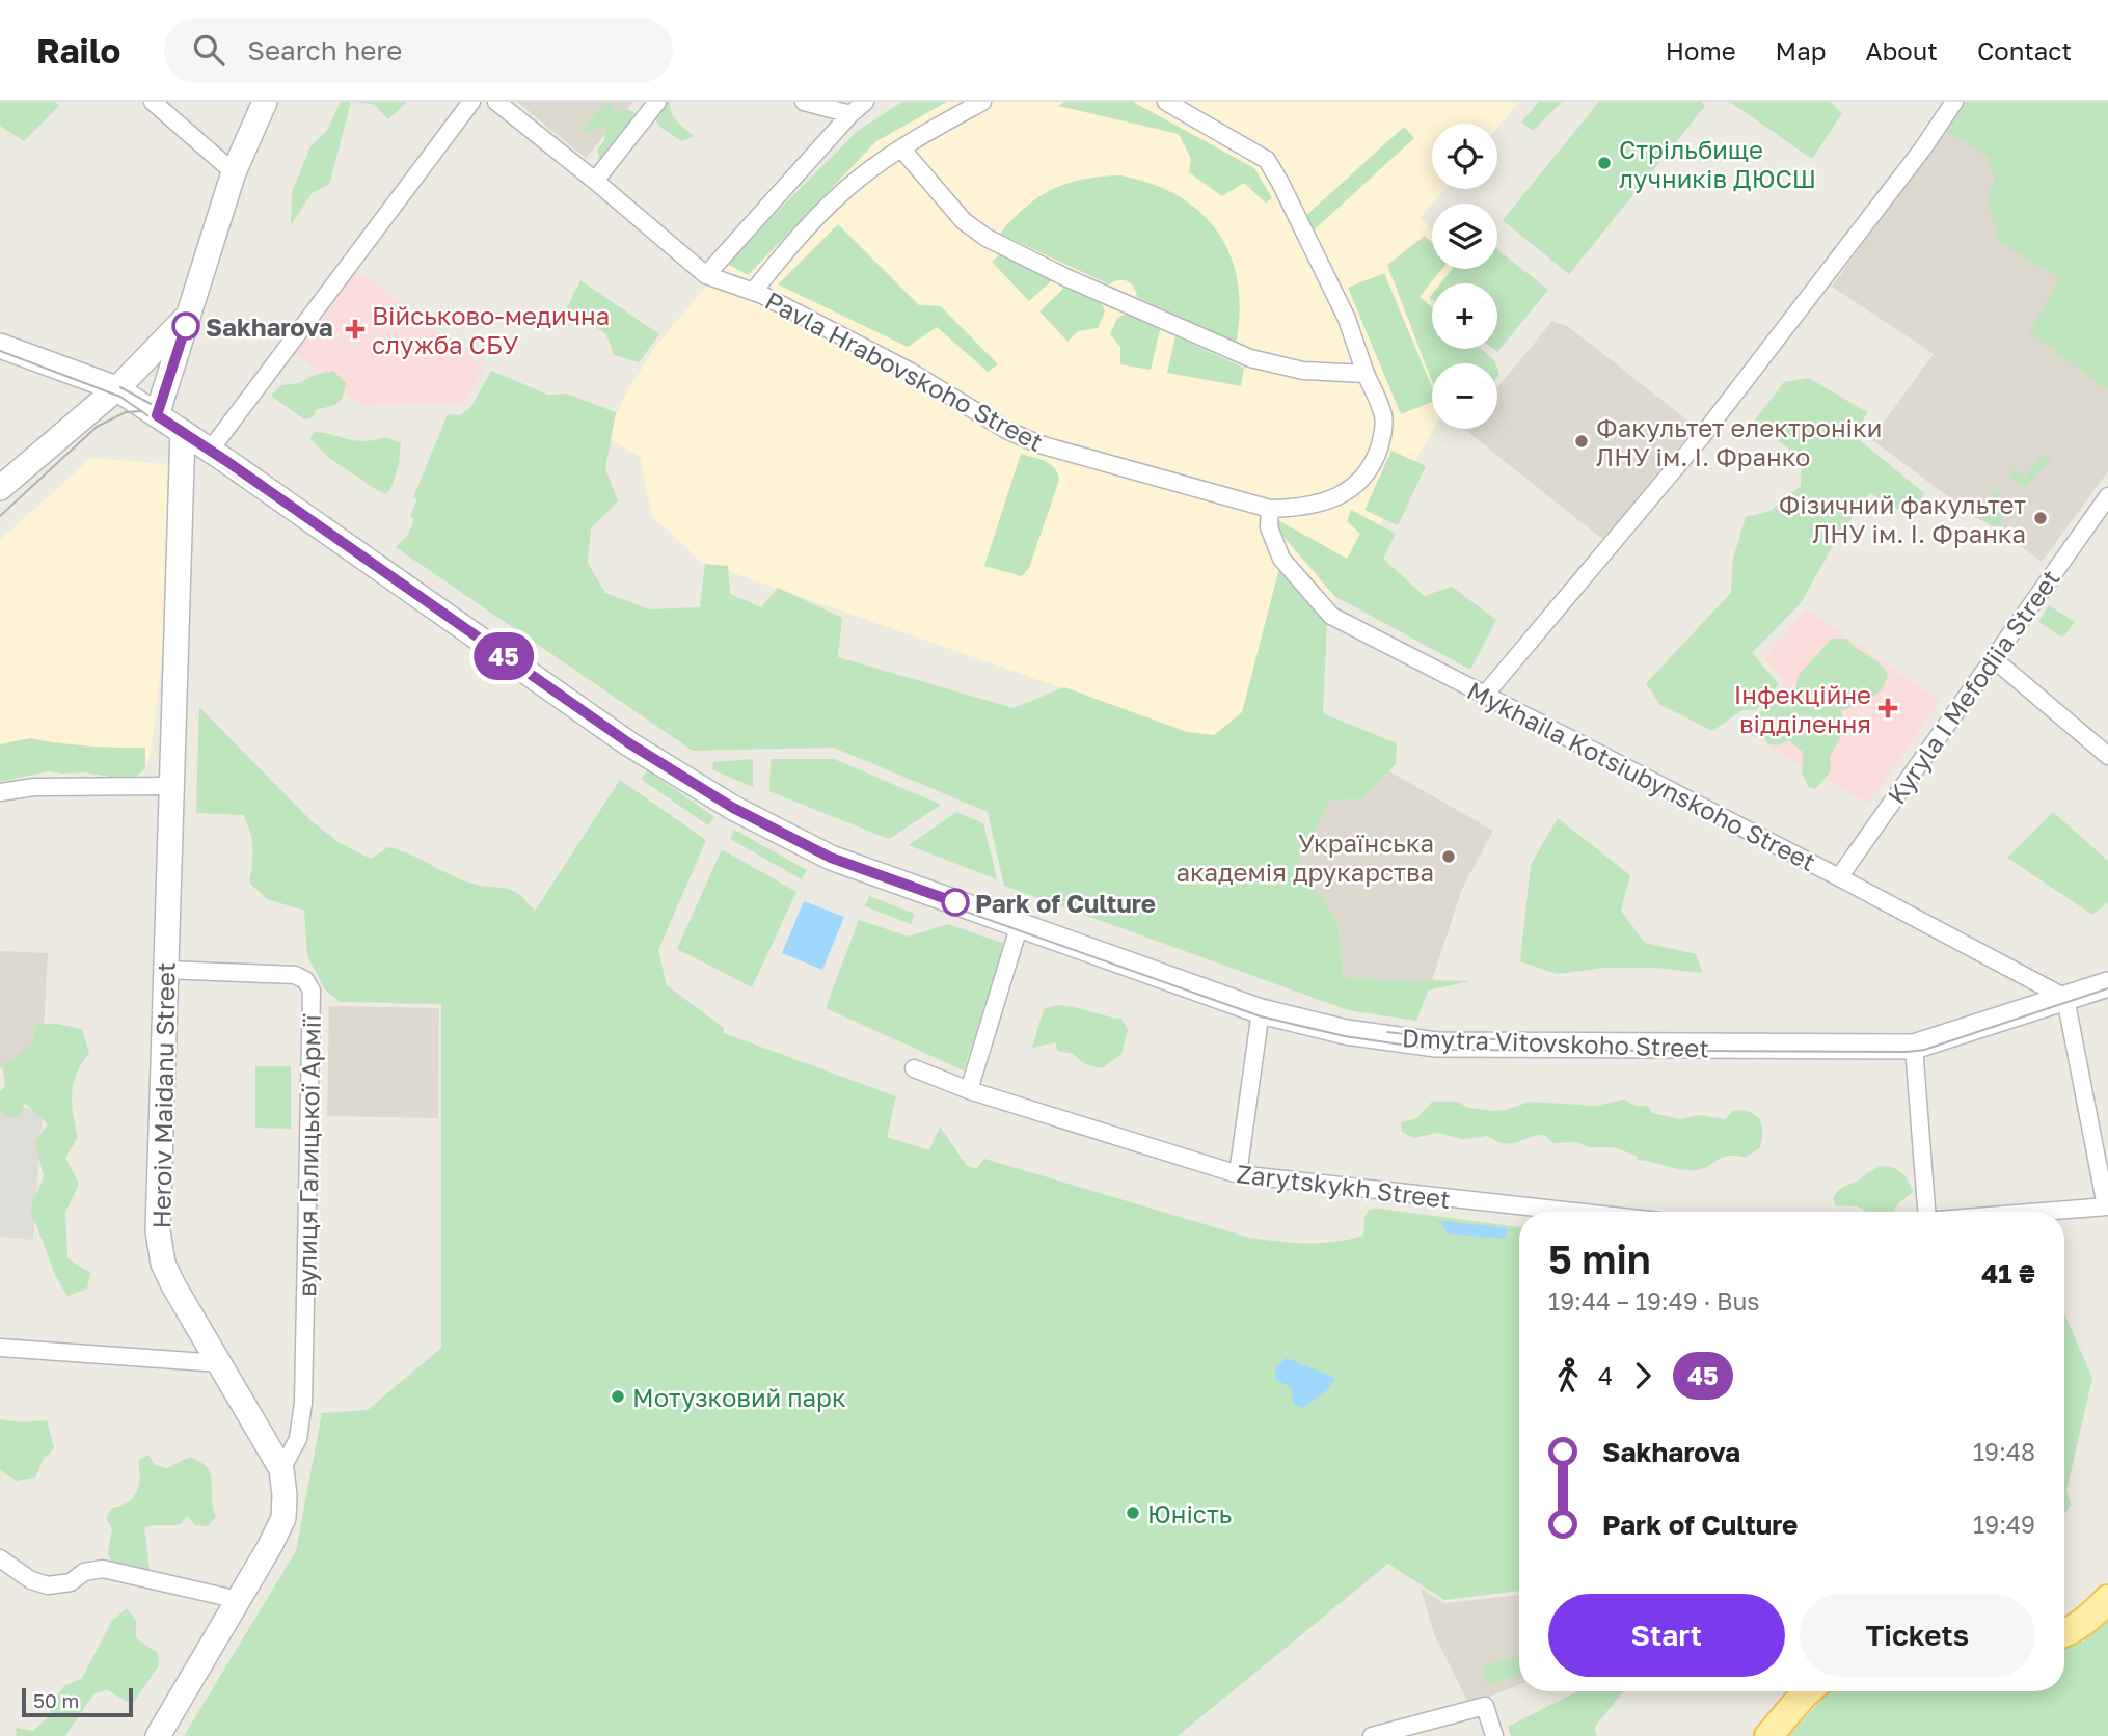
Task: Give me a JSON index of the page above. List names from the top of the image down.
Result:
{
  "streets": {
    "main road": ["Dmytra Vitovskoho Street", "Heroiv Maidanu Street"],
    "street": [
      "Pavla Hrabovskoho Street",
      "Kyryla I Mefodiia Street",
      "Mykhaila Kotsiubynskoho Street",
      "вулиця Галицької Армії",
      "Zarytskykh Street"
    ]
  },
  "crossings": [
    ["Pavla Hrabovskoho Street", "Mykhaila Kotsiubynskoho Street"],
    ["Kyryla I Mefodiia Street", "Mykhaila Kotsiubynskoho Street"],
    ["Mykhaila Kotsiubynskoho Street", "Dmytra Vitovskoho Street"],
    ["Dmytra Vitovskoho Street", "Heroiv Maidanu Street"],
    ["Heroiv Maidanu Street", "вулиця Галицької Армії"]
  ],
  "places": {
    "other": [
      "Стрільбище лучників ДЮСШ",
      "Sakharova",
      "Факультет електроніки ЛНУ ім. І. Франко",
      "Фізичний факультет ЛНУ ім. І. Франка",
      "Українська академія друкарства",
      "Park of Culture",
      "Мотузковий парк",
      "Юність"
    ],
    "health": ["Військово-медична служба СБУ", "Інфекційне відділення"]
  },
  "lines": ["bus line 45"],
  "scale_bar": "50 m",
  "page": {
    "header": "Railo",
    "search": "Search here",
    "nav": [
      "Home",
      "Map",
      "About",
      "Contact"
    ],
    "on_map": "45",
    "map_buttons": ["+", "−"],
    "heading": ["5 min", "19:44 – 19:49 · Bus", "41 ₴"],
    "legs": ["4", "45"],
    "list": [
      {
        "name": "Sakharova",
        "value": "19:48"
      },
      {
        "name": "Park of Culture",
        "value": "19:49"
      }
    ],
    "buttons": ["Start", "Tickets"],
    "scale": "50 m"
  }
}
